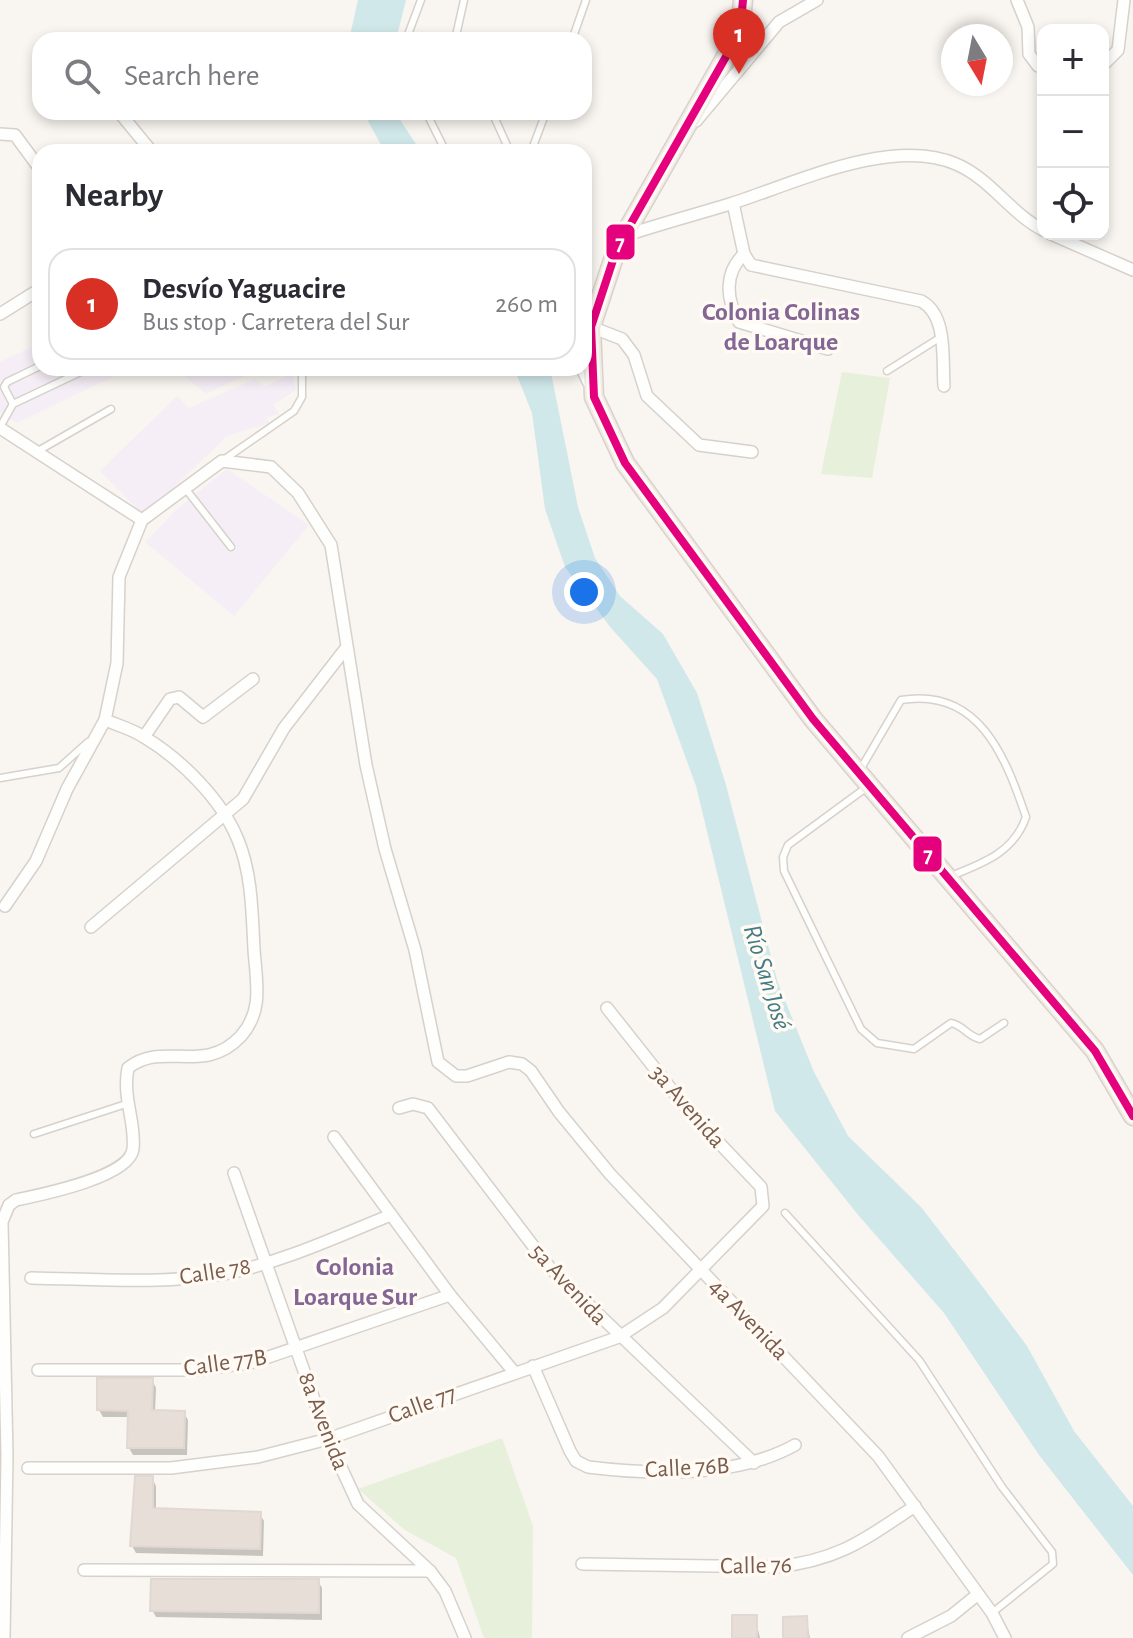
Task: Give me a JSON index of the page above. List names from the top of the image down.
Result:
{
  "streets": {
    "street": [
      "3a Avenida",
      "Calle 78",
      "5a Avenida",
      "4a Avenida",
      "Calle 77B",
      "Calle 77",
      "8a Avenida",
      "Calle 76B",
      "Calle 76"
    ]
  },
  "crossings": [
    ["3a Avenida", "Calle 77"],
    ["Calle 78", "8a Avenida"],
    ["5a Avenida", "Calle 77"],
    ["5a Avenida", "Calle 76B"],
    ["4a Avenida", "Calle 77"],
    ["4a Avenida", "Calle 76"],
    ["Calle 77B", "8a Avenida"],
    ["Calle 77", "8a Avenida"],
    ["Calle 77", "Calle 76B"]
  ],
  "districts": ["Colonia Colinas de Loarque", "Colonia Loarque Sur"],
  "water": ["Río San José"],
  "lines": ["transit line 7"],
  "north": "bottom",
  "page": {
    "pins": "1",
    "map_buttons": ["+", "−"],
    "search": "Search here",
    "heading": "Nearby",
    "list": [
      {
        "mark": "1",
        "name": "Desvío Yaguacire",
        "note": "Bus stop · Carretera del Sur",
        "value": "260 m"
      }
    ]
  }
}
